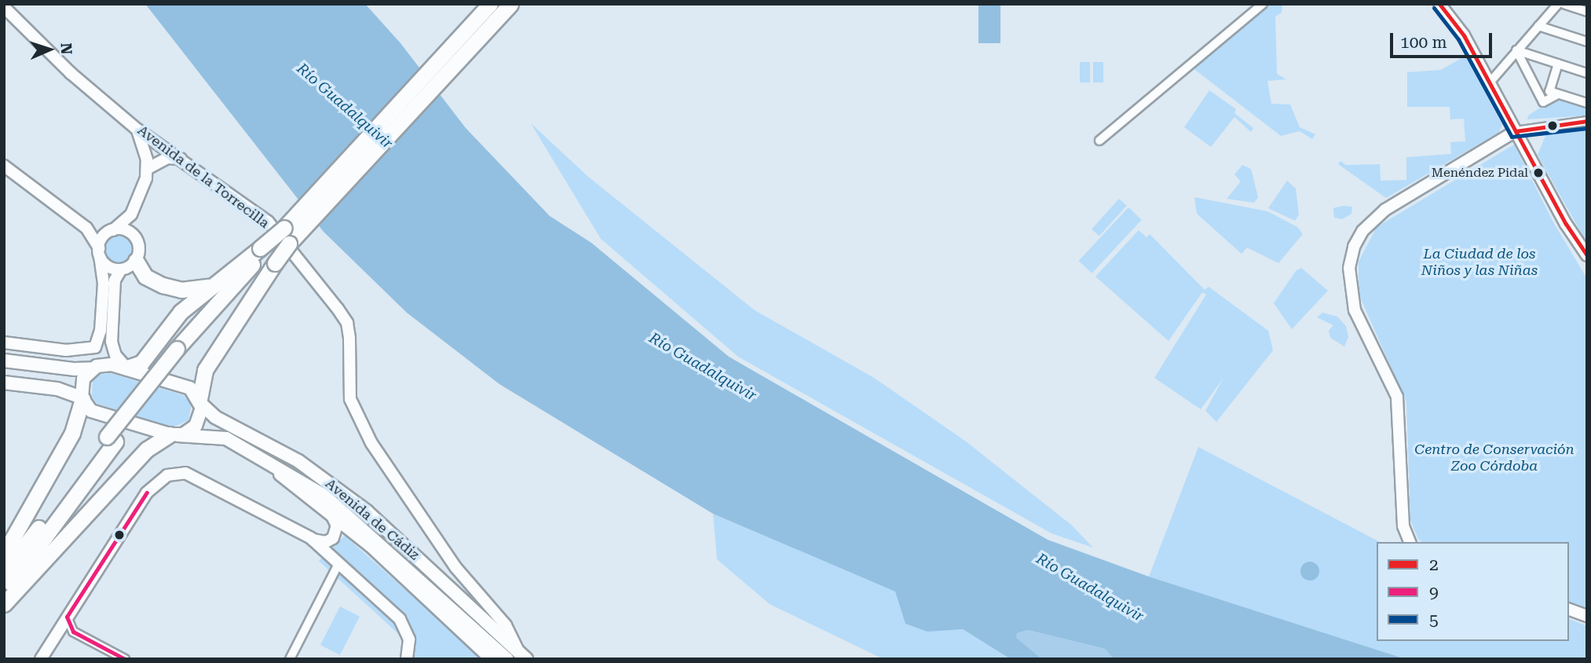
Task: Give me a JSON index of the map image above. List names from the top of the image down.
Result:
{
  "streets": {
    "main road": ["Avenida de Cádiz"],
    "street": ["Avenida de la Torrecilla"]
  },
  "crossings": [
    ["Avenida de la Torrecilla", "Avenida de Cádiz"]
  ],
  "water": ["Río Guadalquivir"],
  "parks": ["La Ciudad de los Niños y las Niñas", "Centro de Conservación Zoo Córdoba"],
  "places": ["Menéndez Pidal"],
  "lines": ["transit line 2", "transit line 5", "transit line 9"],
  "legend": ["2", "9", "5"],
  "scale_bar": "100 m",
  "north": "right"
}
